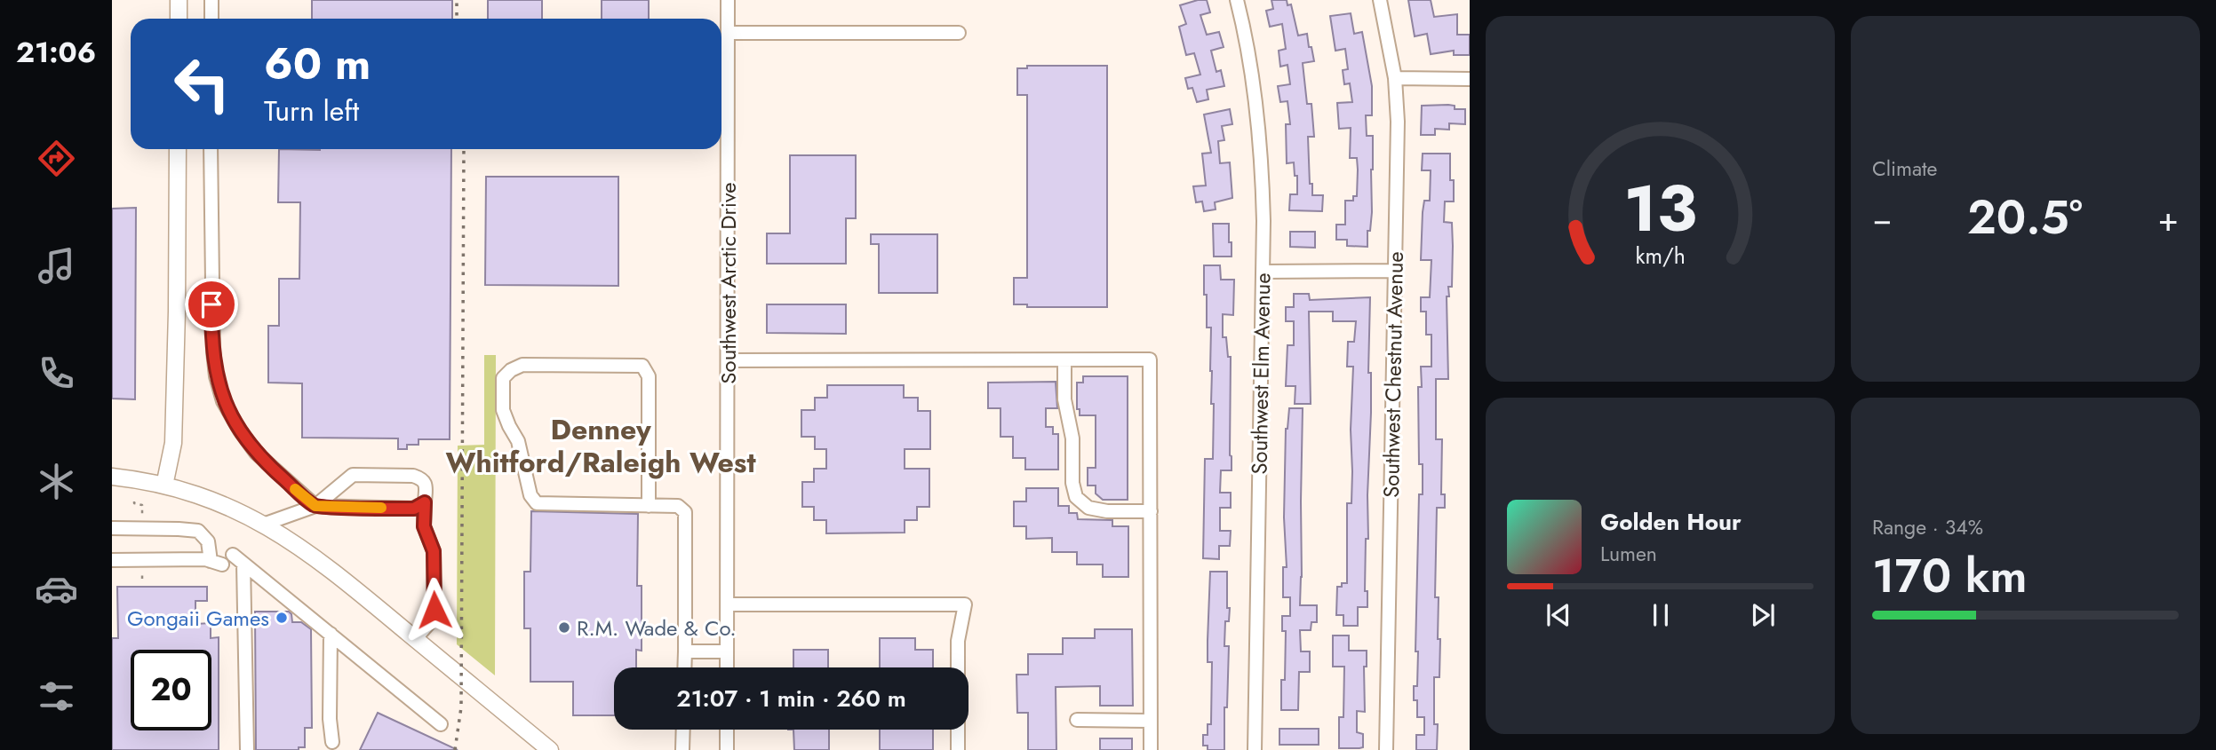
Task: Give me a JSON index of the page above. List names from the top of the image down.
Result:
{
  "streets": {
    "street": ["Southwest Arctic Drive", "Southwest Elm Avenue", "Southwest Chestnut Avenue"]
  },
  "districts": ["Denney Whitford/Raleigh West"],
  "places": ["Gongaii Games", "R.M. Wade & Co."],
  "page": {
    "tabs": "21:06",
    "tile": [
      "Climate",
      ["Range · 34%", "170 km"]
    ],
    "turn": ["60 m", "Turn left"],
    "heat": ["−", "20.5°", "+"],
    "song": ["Golden Hour", "Lumen"],
    "limit": "20",
    "trip": "21:07 · 1 min · 260 m",
    "gauge": ["13", "km/h"]
  }
}
